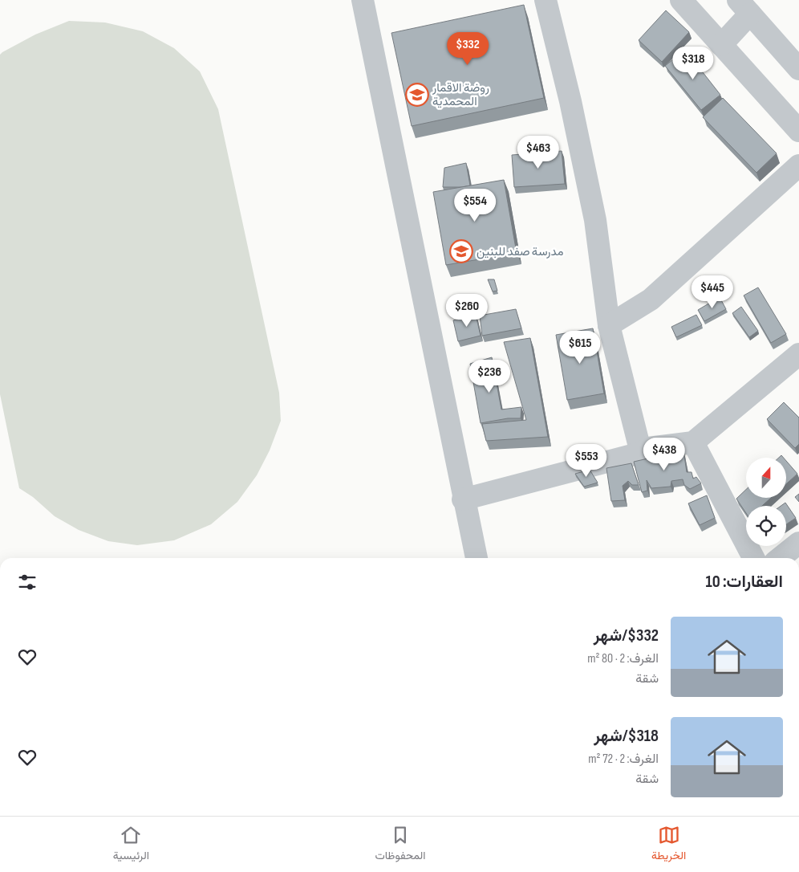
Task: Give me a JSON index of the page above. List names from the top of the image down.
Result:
{
  "places": {
    "school or university": ["روضة الاقمار المحمدية", "مدرسة صفد للبنين"]
  },
  "north": "top",
  "page": {
    "price": [
      "$332",
      "$318",
      "$463",
      "$554",
      "$445",
      "$260",
      "$615",
      "$236",
      "$438",
      "$553"
    ],
    "heading": "العقارات: 10",
    "list": [
      {
        "name": "$332/شهر",
        "note": "الغرف: 2 · 80 m² · شقة"
      },
      {
        "name": "$318/شهر",
        "note": "الغرف: 2 · 72 m² · شقة"
      }
    ],
    "tabs": ["الخريطة", "المحفوظات", "الرئيسية"]
  }
}
